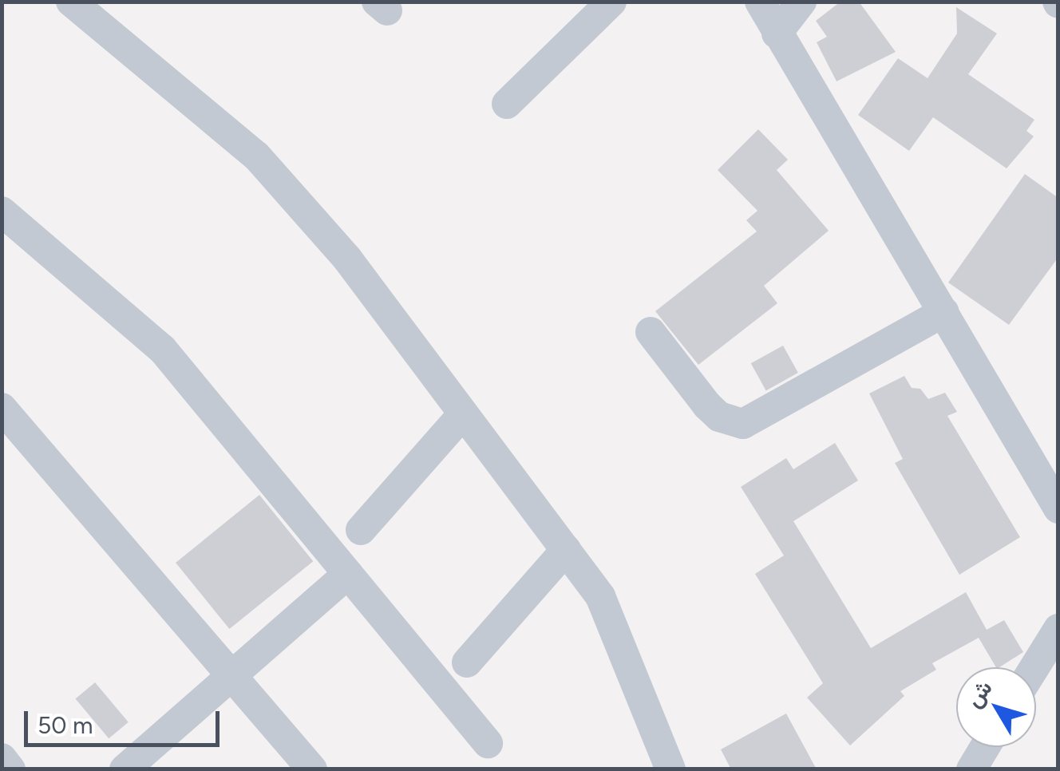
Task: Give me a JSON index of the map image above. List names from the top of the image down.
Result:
{
  "scale_bar": "50 m",
  "north": "top left"
}
